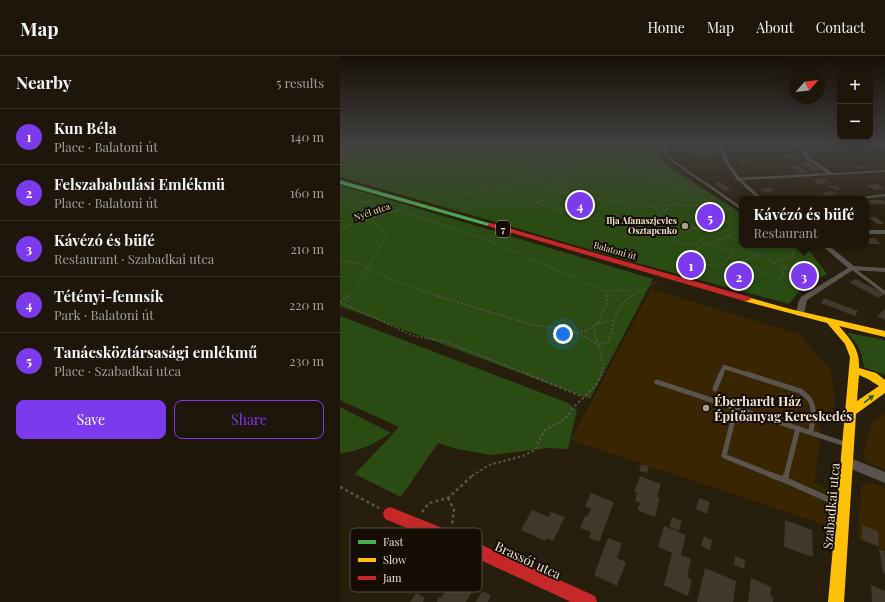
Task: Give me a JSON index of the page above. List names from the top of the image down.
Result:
{
  "streets": {
    "main road": [
      "7",
      "Balatoni út",
      "Szabadkai utca",
      "Brassói utca"
    ],
    "path": ["Nyél utca"]
  },
  "crossings": [
    ["Nyél utca", "Balatoni út"],
    ["Balatoni út", "Szabadkai utca"]
  ],
  "places": ["Ilja Afanaszjevics Osztapenko", "Éberhardt Ház Építőanyag Kereskedés"],
  "legend": ["Fast", "Slow", "Jam"],
  "north": "top right",
  "page": {
    "header": "Map",
    "nav": [
      "Home",
      "Map",
      "About",
      "Contact"
    ],
    "heading": ["Nearby", "5 results"],
    "map_buttons": ["+", "−"],
    "list": [
      {
        "mark": "1",
        "name": "Kun Béla",
        "note": "Place · Balatoni út",
        "value": "140 m"
      },
      {
        "mark": "2",
        "name": "Felszababulási Emlékmü",
        "note": "Place · Balatoni út",
        "value": "160 m"
      },
      {
        "mark": "3",
        "name": "Kávézó és büfé",
        "note": "Restaurant · Szabadkai utca",
        "value": "210 m"
      },
      {
        "mark": "4",
        "name": "Tétényi-fennsík",
        "note": "Park · Balatoni út",
        "value": "220 m"
      },
      {
        "mark": "5",
        "name": "Tanácsköztársasági emlékmű",
        "note": "Place · Szabadkai utca",
        "value": "230 m"
      }
    ],
    "pins": [
      "4",
      "5",
      "1",
      "2",
      "3"
    ],
    "popup": ["Kávézó és büfé", "Restaurant"],
    "buttons": ["Save", "Share"]
  }
}
